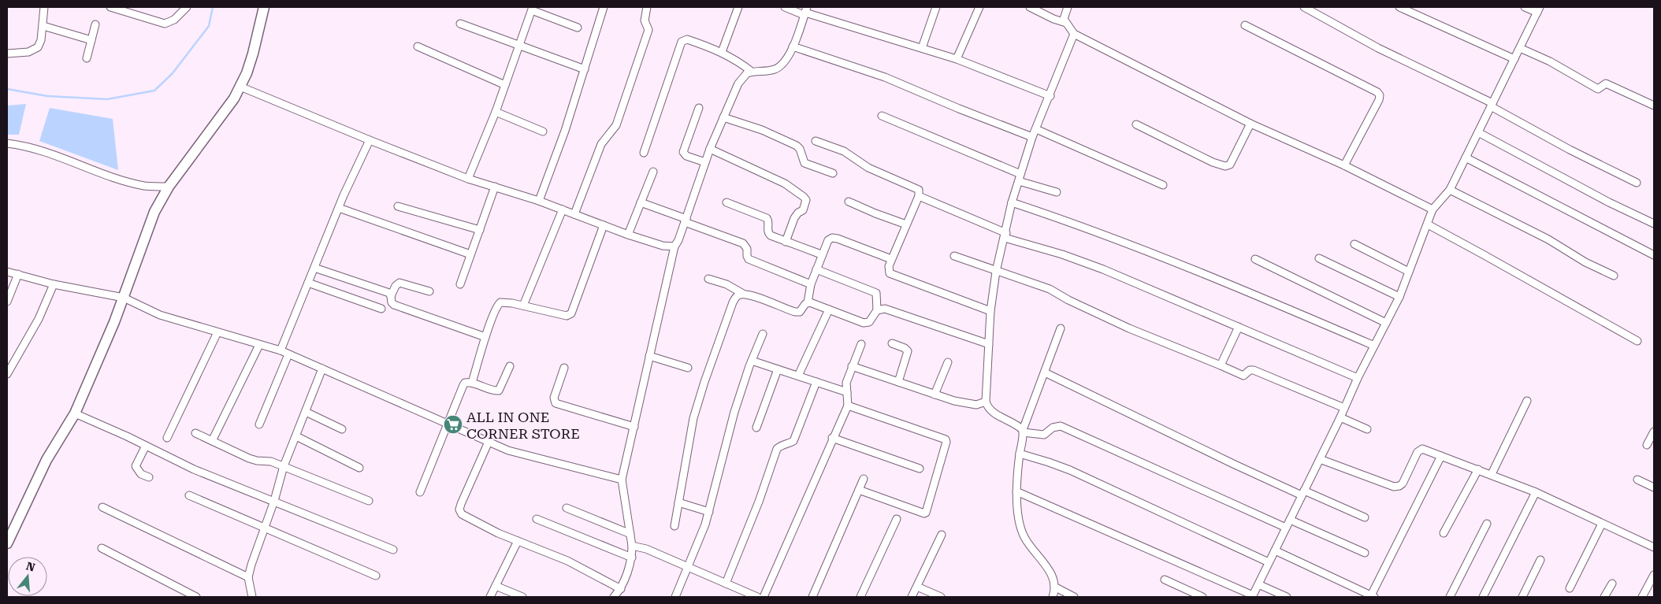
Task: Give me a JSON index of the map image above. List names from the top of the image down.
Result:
{
  "places": {
    "supermarket": ["ALL IN ONE CORNER STORE"]
  },
  "north": "top"
}
